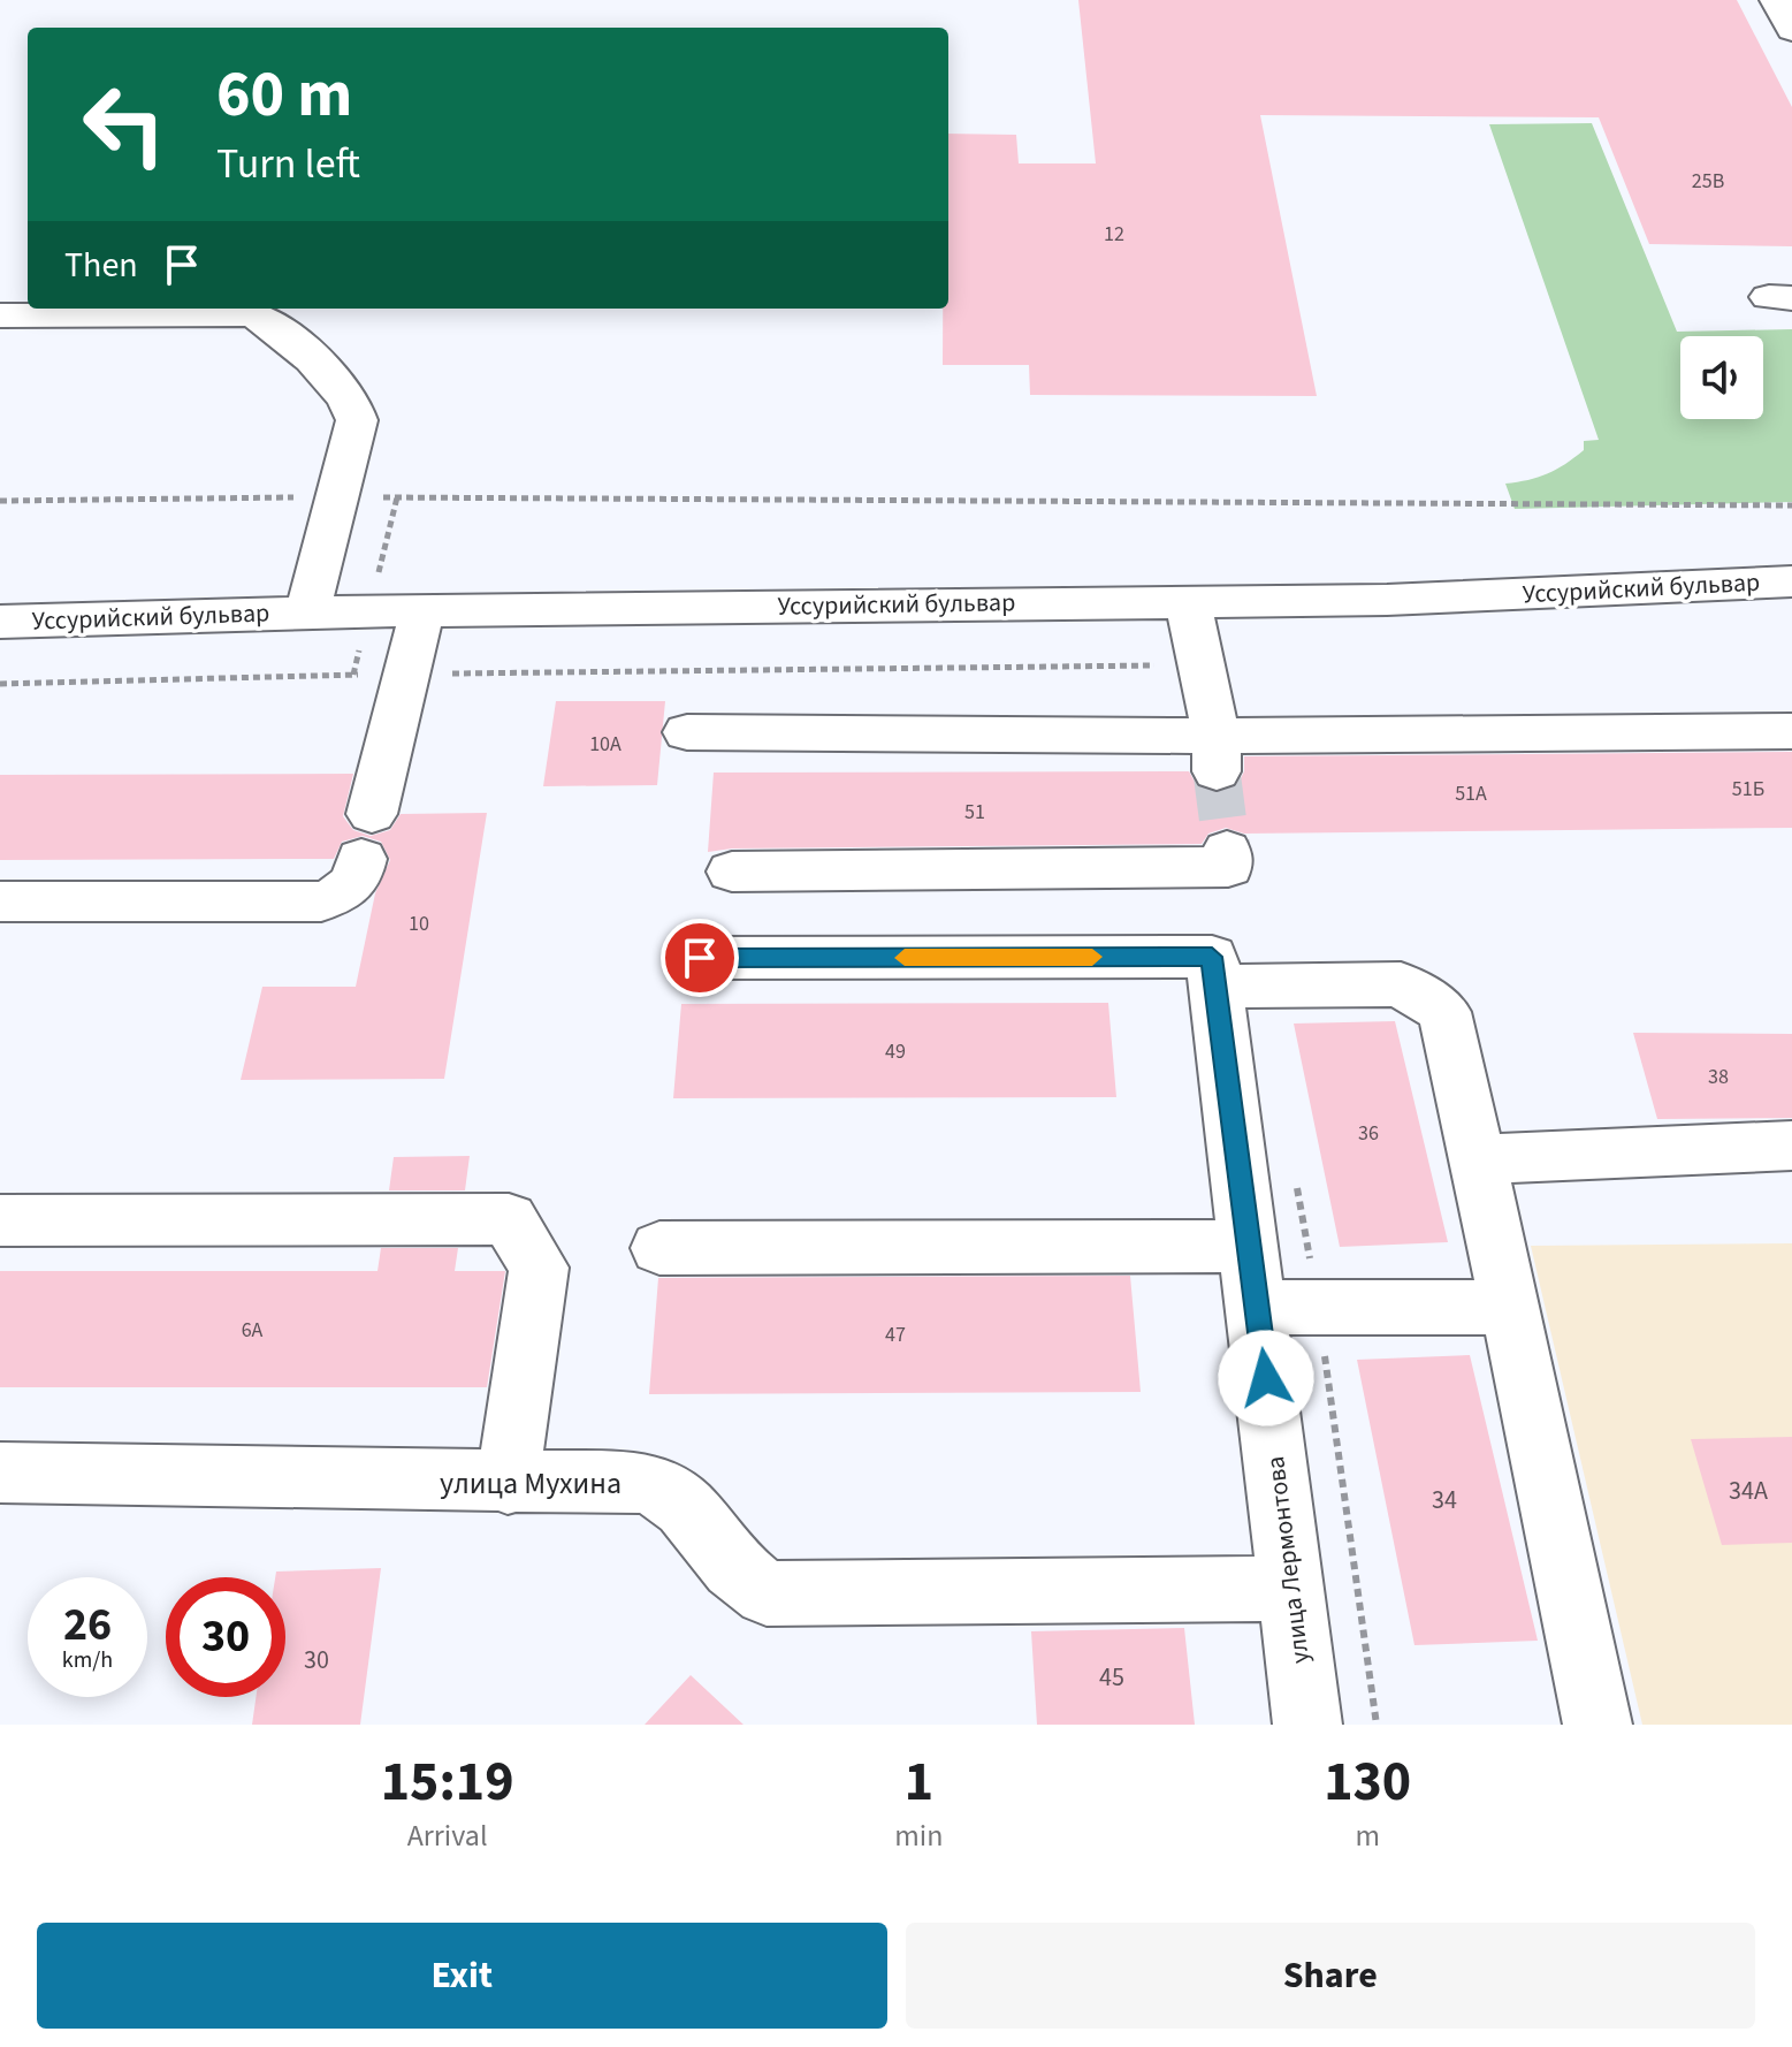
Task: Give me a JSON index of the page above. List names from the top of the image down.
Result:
{
  "streets": {
    "street": ["Уссурийский бульвар", "улица Мухина", "улица Лермонтова"]
  },
  "crossings": [
    ["улица Мухина", "улица Лермонтова"]
  ],
  "house_numbers": [
    "25В",
    "12",
    "10А",
    "51Б",
    "51А",
    "51",
    "10",
    "49",
    "38",
    "36",
    "6А",
    "47",
    "34А",
    "34",
    "30",
    "45"
  ],
  "page": {
    "turn": ["60 m", "Turn left"],
    "then": "Then",
    "speed": "26 km/h",
    "limit": "30",
    "eta": [
      "15:19",
      "Arrival",
      "1",
      "min",
      "130",
      "m"
    ],
    "buttons": ["Exit", "Share"]
  }
}
